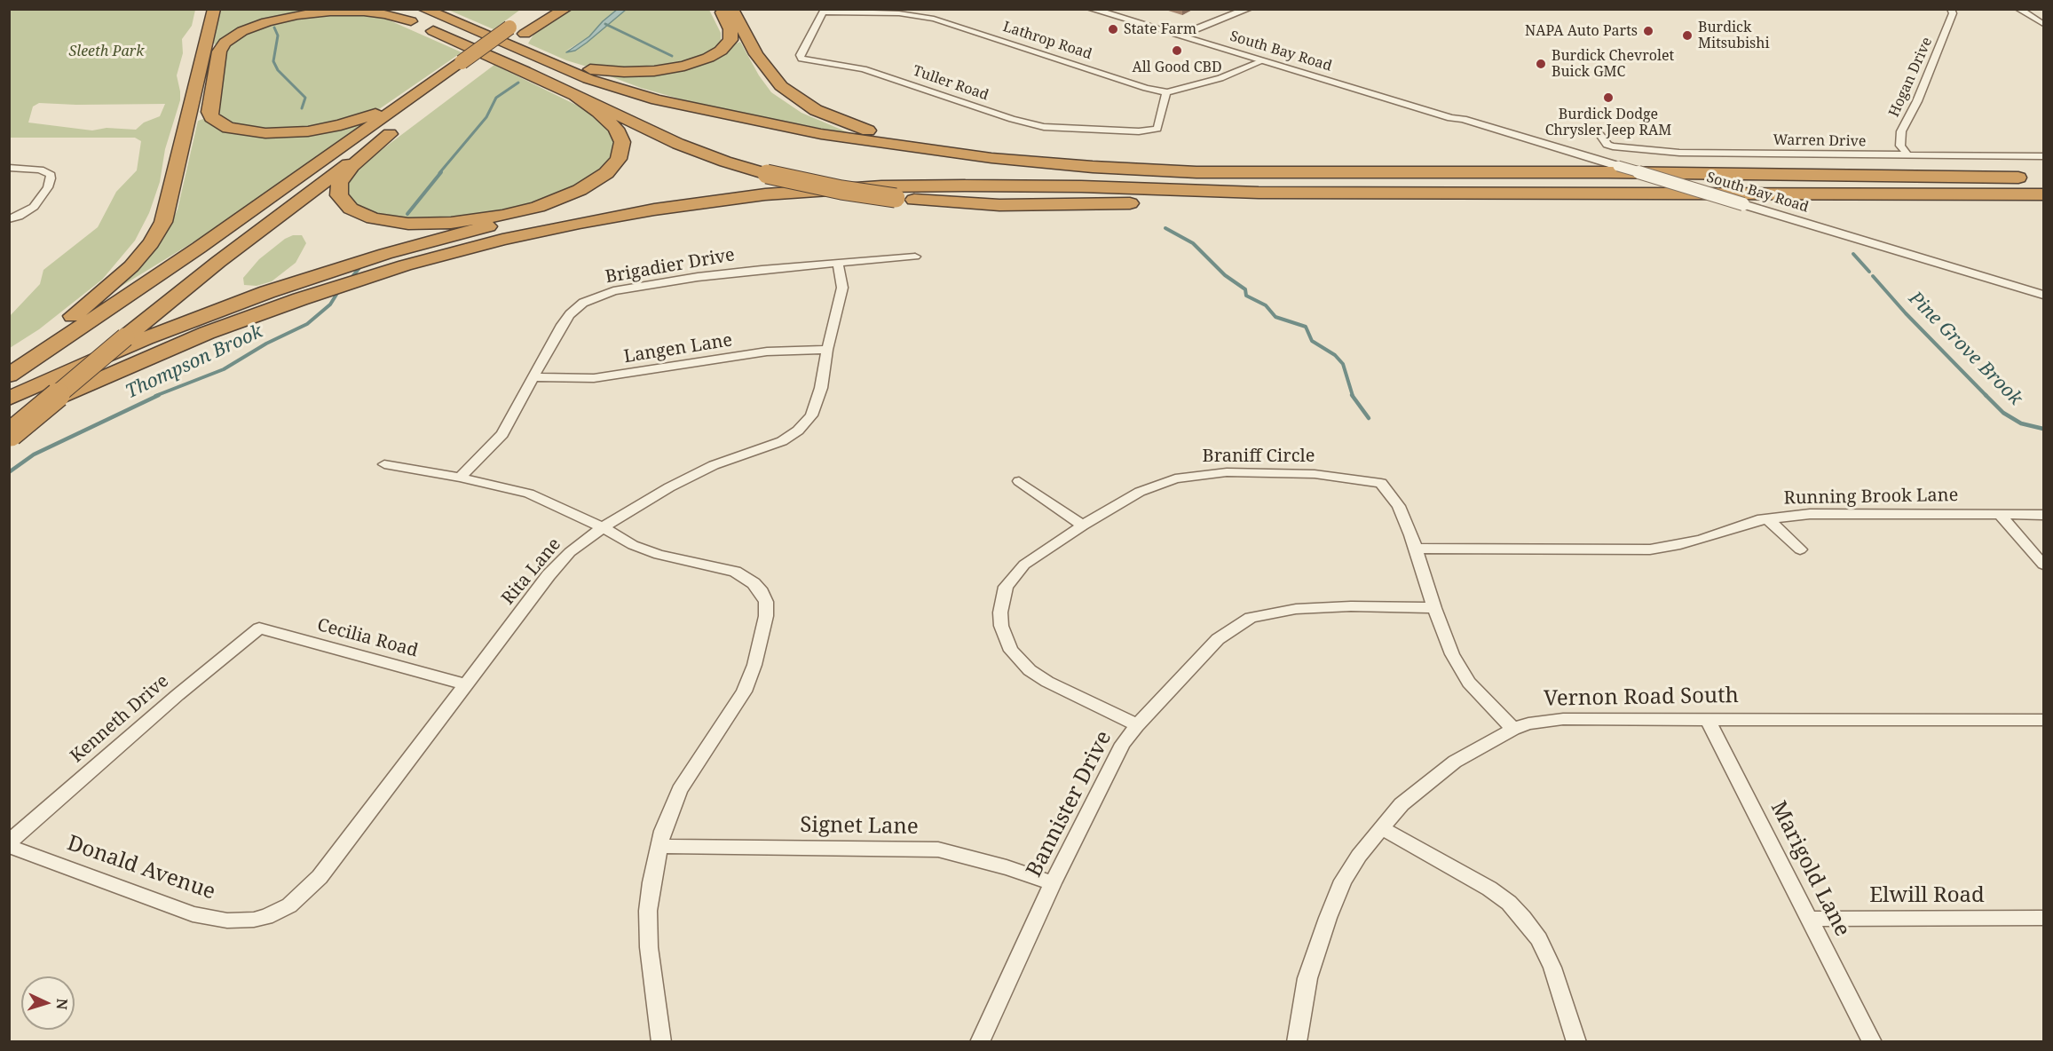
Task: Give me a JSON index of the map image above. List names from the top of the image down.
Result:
{
  "streets": {
    "street": [
      "Lathrop Road",
      "South Bay Road",
      "Hogan Drive",
      "Tuller Road",
      "Warren Drive",
      "Brigadier Drive",
      "Langen Lane",
      "Braniff Circle",
      "Running Brook Lane",
      "Rita Lane",
      "Cecilia Road",
      "Vernon Road South",
      "Kenneth Drive",
      "Bannister Drive",
      "Signet Lane",
      "Donald Avenue",
      "Marigold Lane",
      "Elwill Road"
    ]
  },
  "crossings": [
    ["Lathrop Road", "Tuller Road"],
    ["Hogan Drive", "Warren Drive"],
    ["Brigadier Drive", "Langen Lane"],
    ["Brigadier Drive", "Rita Lane"],
    ["Langen Lane", "Rita Lane"],
    ["Braniff Circle", "Running Brook Lane"],
    ["Braniff Circle", "Vernon Road South"],
    ["Braniff Circle", "Bannister Drive"],
    ["Rita Lane", "Cecilia Road"],
    ["Rita Lane", "Donald Avenue"],
    ["Cecilia Road", "Kenneth Drive"],
    ["Vernon Road South", "Marigold Lane"],
    ["Kenneth Drive", "Donald Avenue"],
    ["Bannister Drive", "Signet Lane"],
    ["Marigold Lane", "Elwill Road"]
  ],
  "water": ["Pine Grove Brook", "Thompson Brook"],
  "parks": ["Sleeth Park"],
  "places": [
    "State Farm",
    "NAPA Auto Parts",
    "Burdick Mitsubishi",
    "All Good CBD",
    "Burdick Chevrolet Buick GMC",
    "Burdick Dodge Chrysler Jeep RAM"
  ],
  "north": "right"
}
